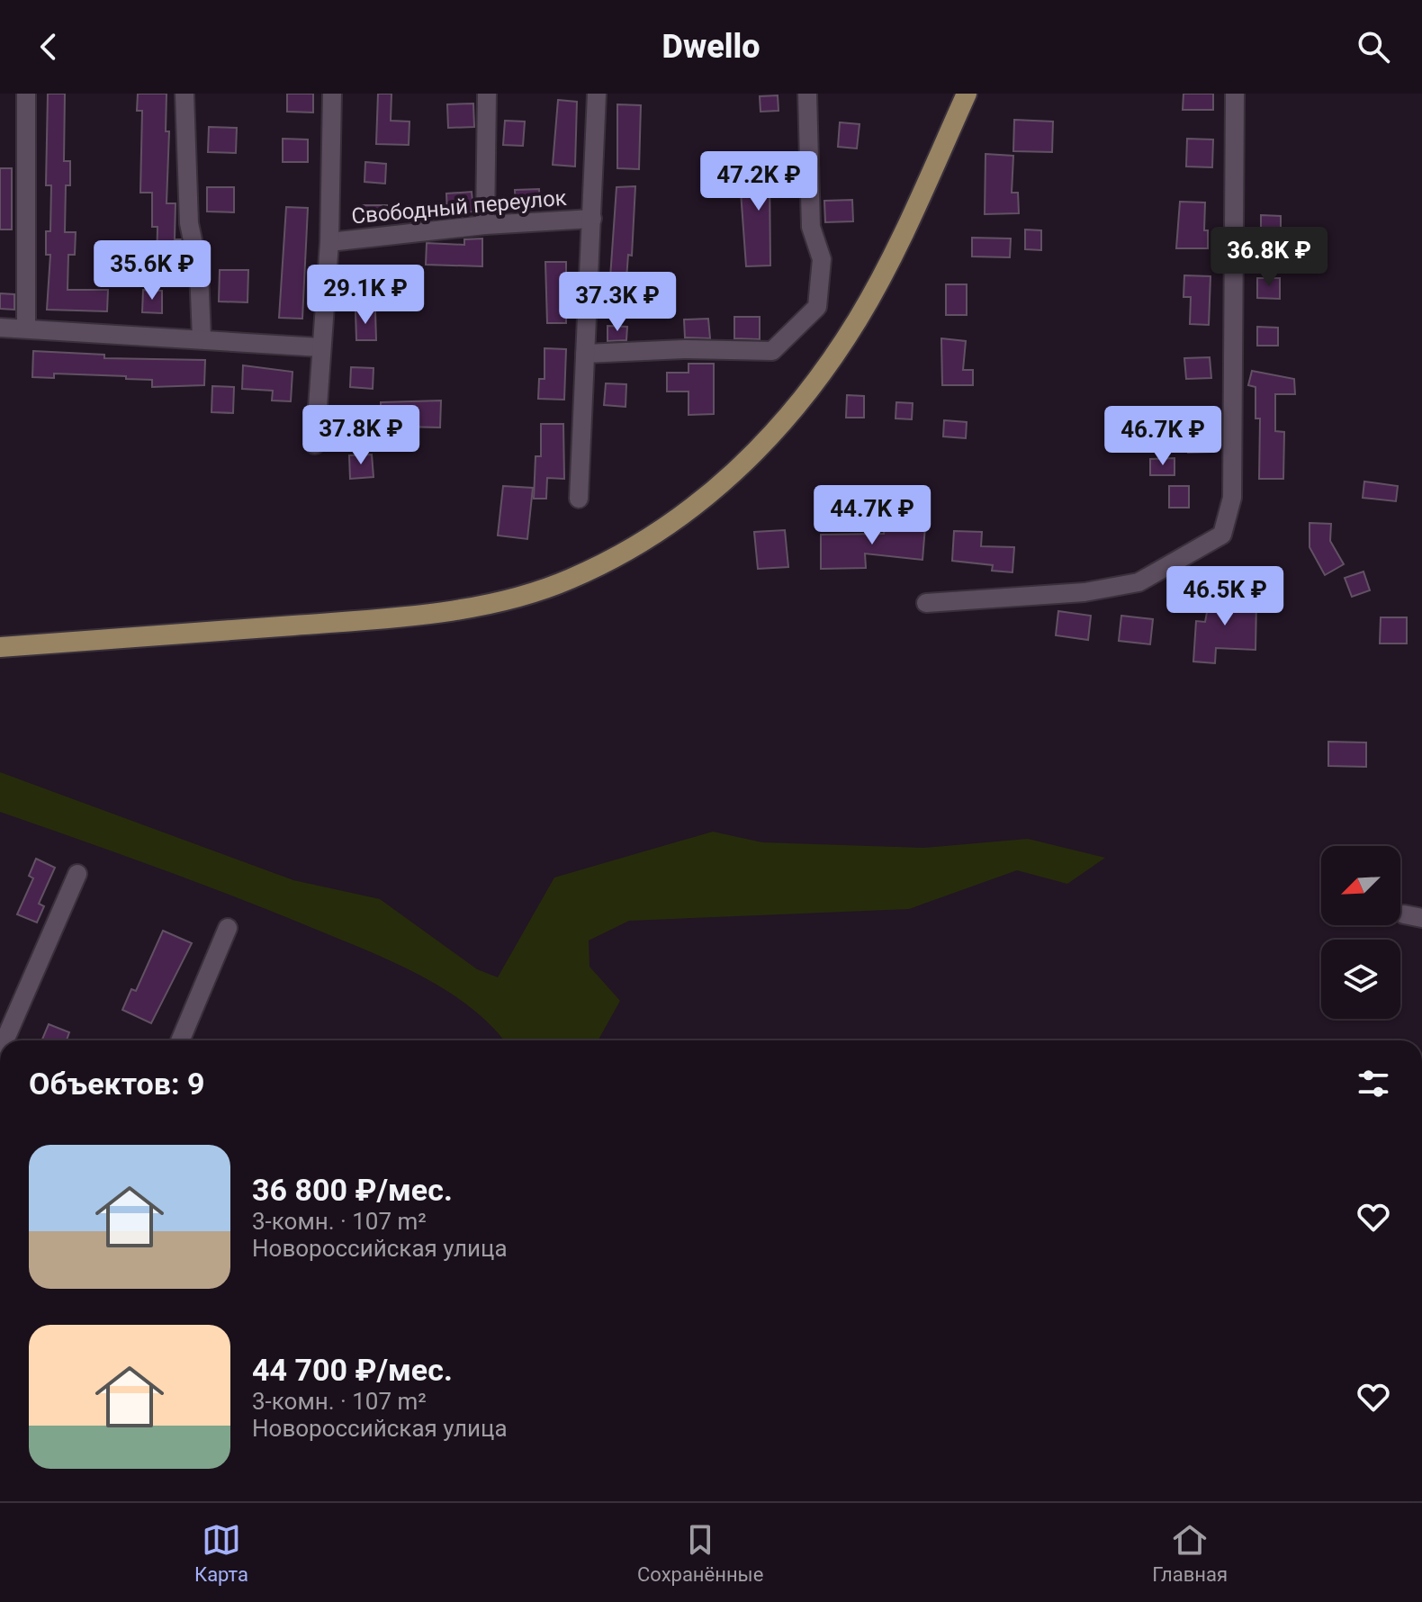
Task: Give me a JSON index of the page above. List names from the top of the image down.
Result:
{
  "streets": {
    "street": ["Свободный переулок"]
  },
  "north": "bottom left",
  "page": {
    "header": "Dwello",
    "price": [
      "47.2K ₽",
      "36.8K ₽",
      "35.6K ₽",
      "29.1K ₽",
      "37.3K ₽",
      "37.8K ₽",
      "46.7K ₽",
      "44.7K ₽",
      "46.5K ₽"
    ],
    "heading": "Объектов: 9",
    "list": [
      {
        "name": "36 800 ₽/мес.",
        "note": "3-комн. · 107 m² · Новороссийская улица"
      },
      {
        "name": "44 700 ₽/мес.",
        "note": "3-комн. · 107 m² · Новороссийская улица"
      }
    ],
    "tabs": ["Карта", "Сохранённые", "Главная"]
  }
}
